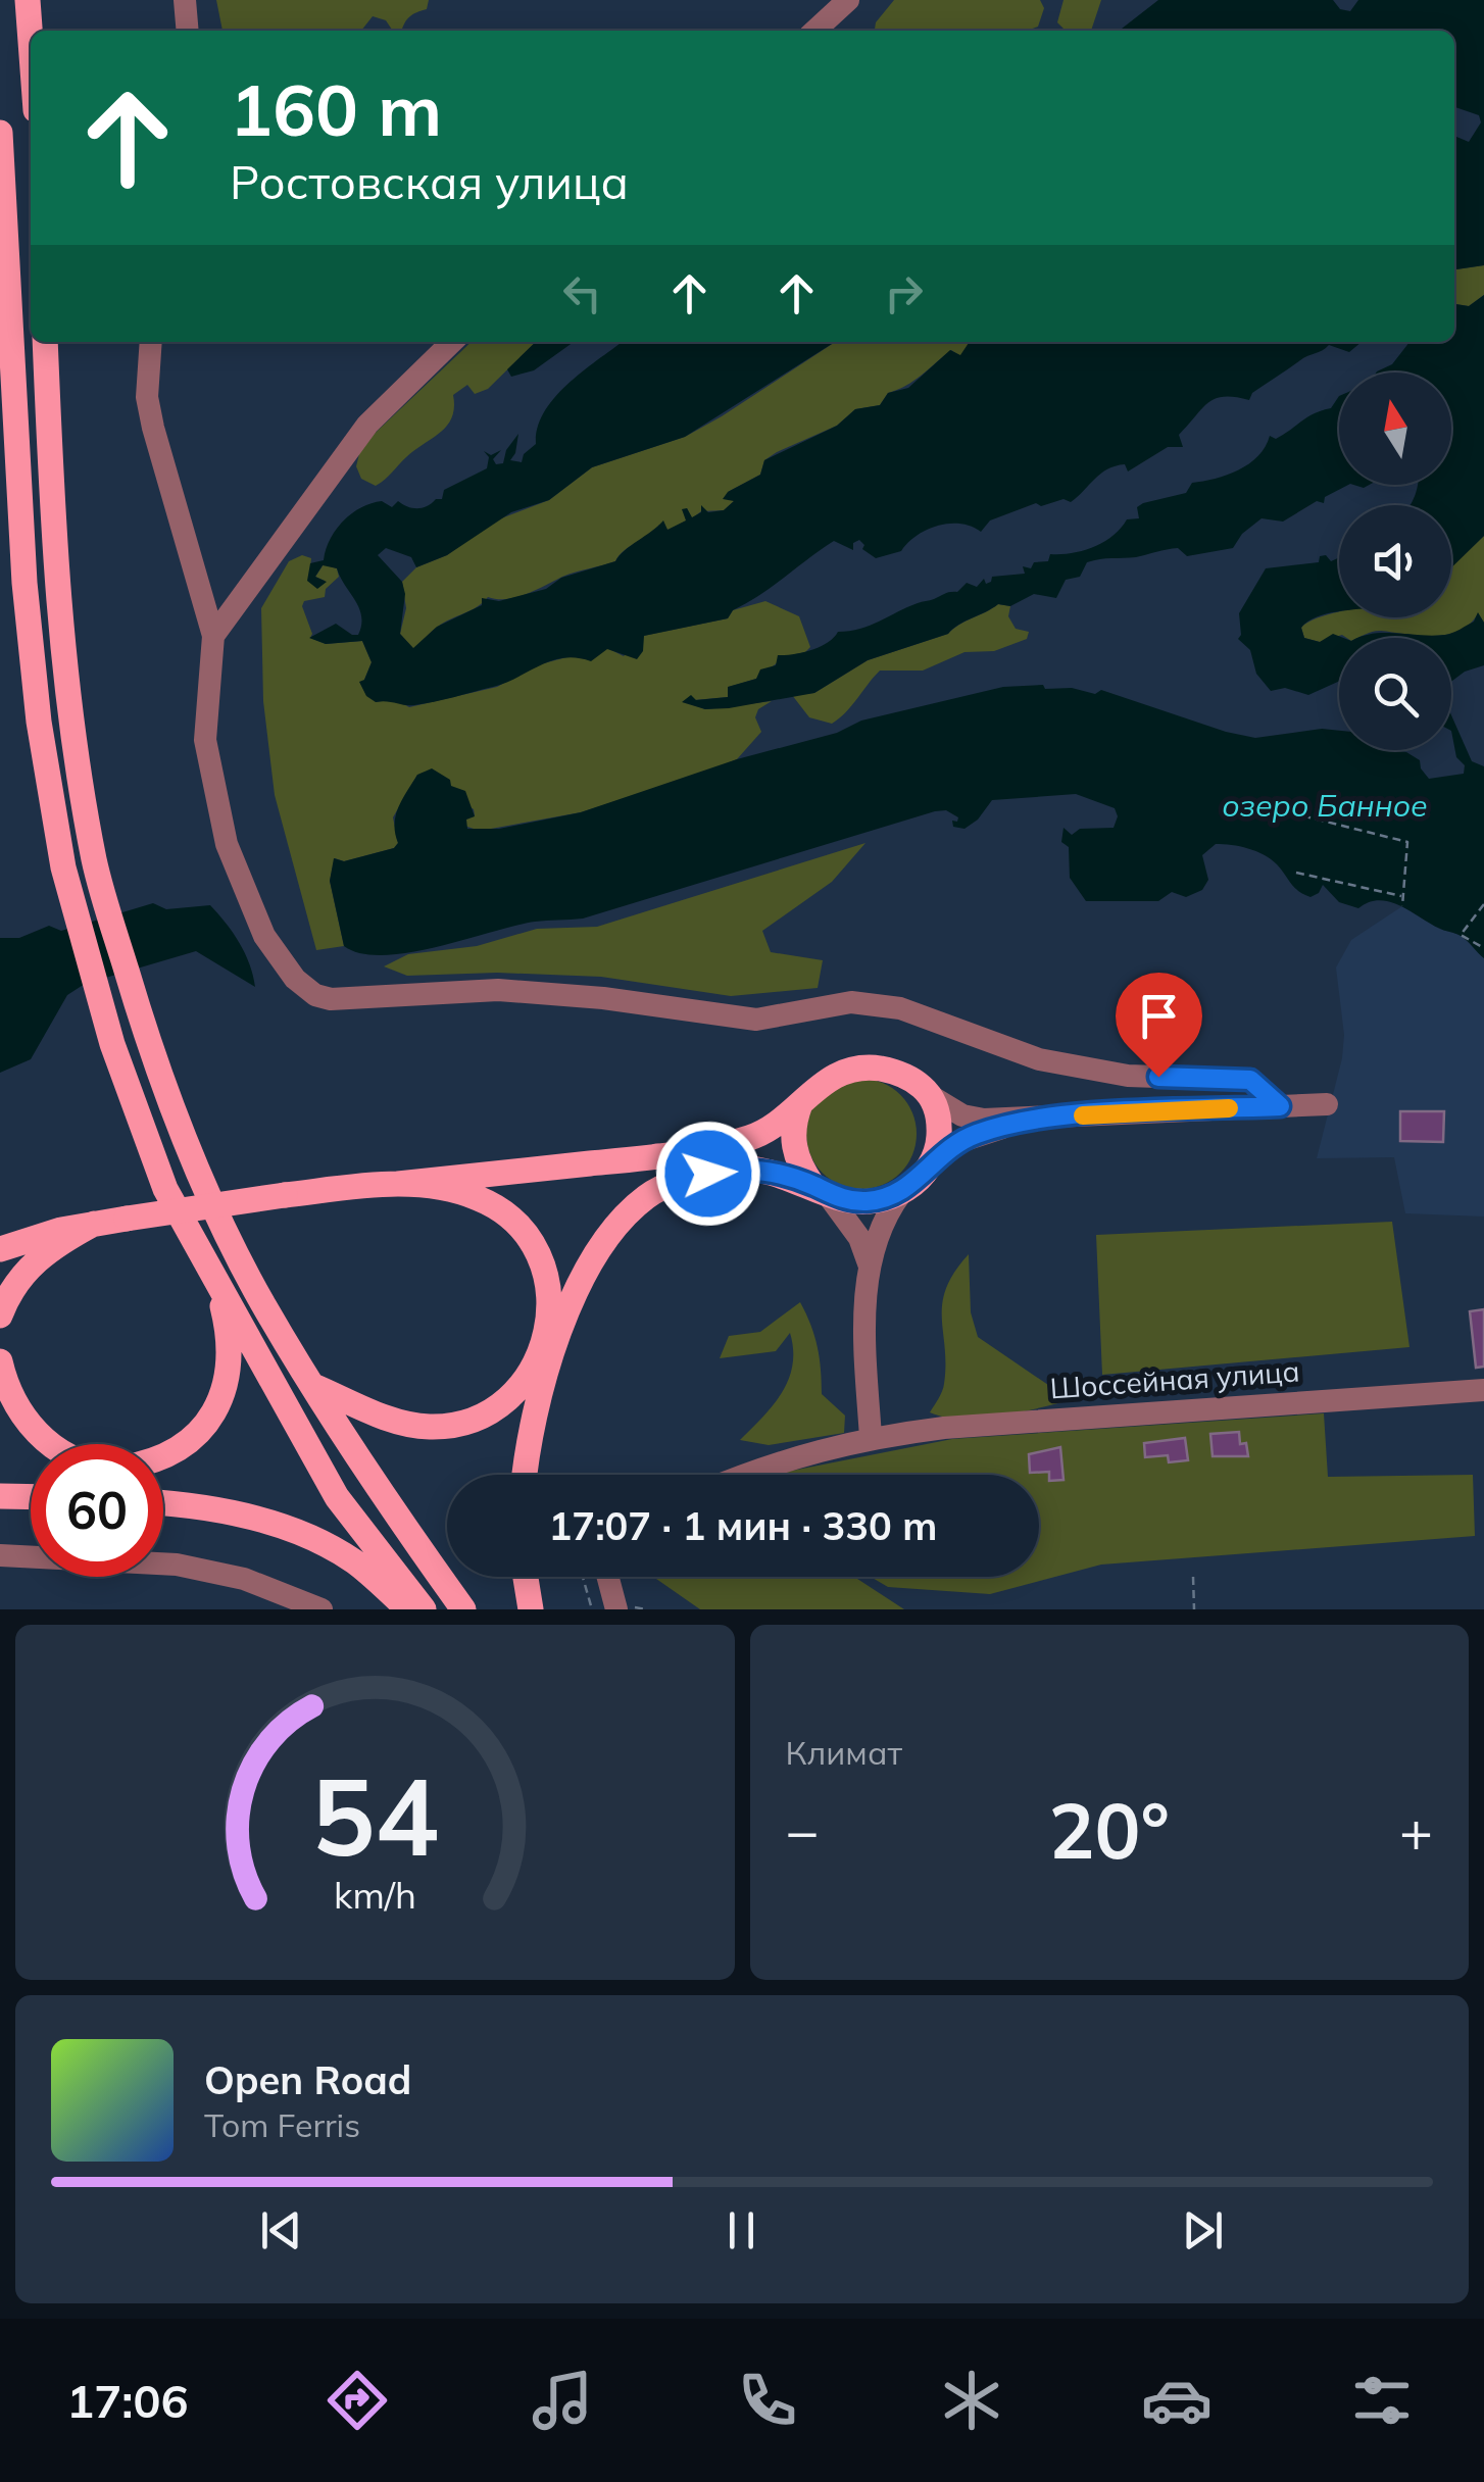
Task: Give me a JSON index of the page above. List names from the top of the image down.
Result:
{
  "streets": {
    "street": ["Шоссейная улица"]
  },
  "water": ["озеро Банное"],
  "north": "top",
  "page": {
    "turn": ["160 m", "Ростовская улица"],
    "limit": "60",
    "trip": "17:07 · 1 мин · 330 m",
    "tile": "Климат",
    "heat": ["−", "20°", "+"],
    "song": ["Open Road", "Tom Ferris"],
    "tabs": "17:06",
    "gauge": ["54", "km/h"]
  }
}
